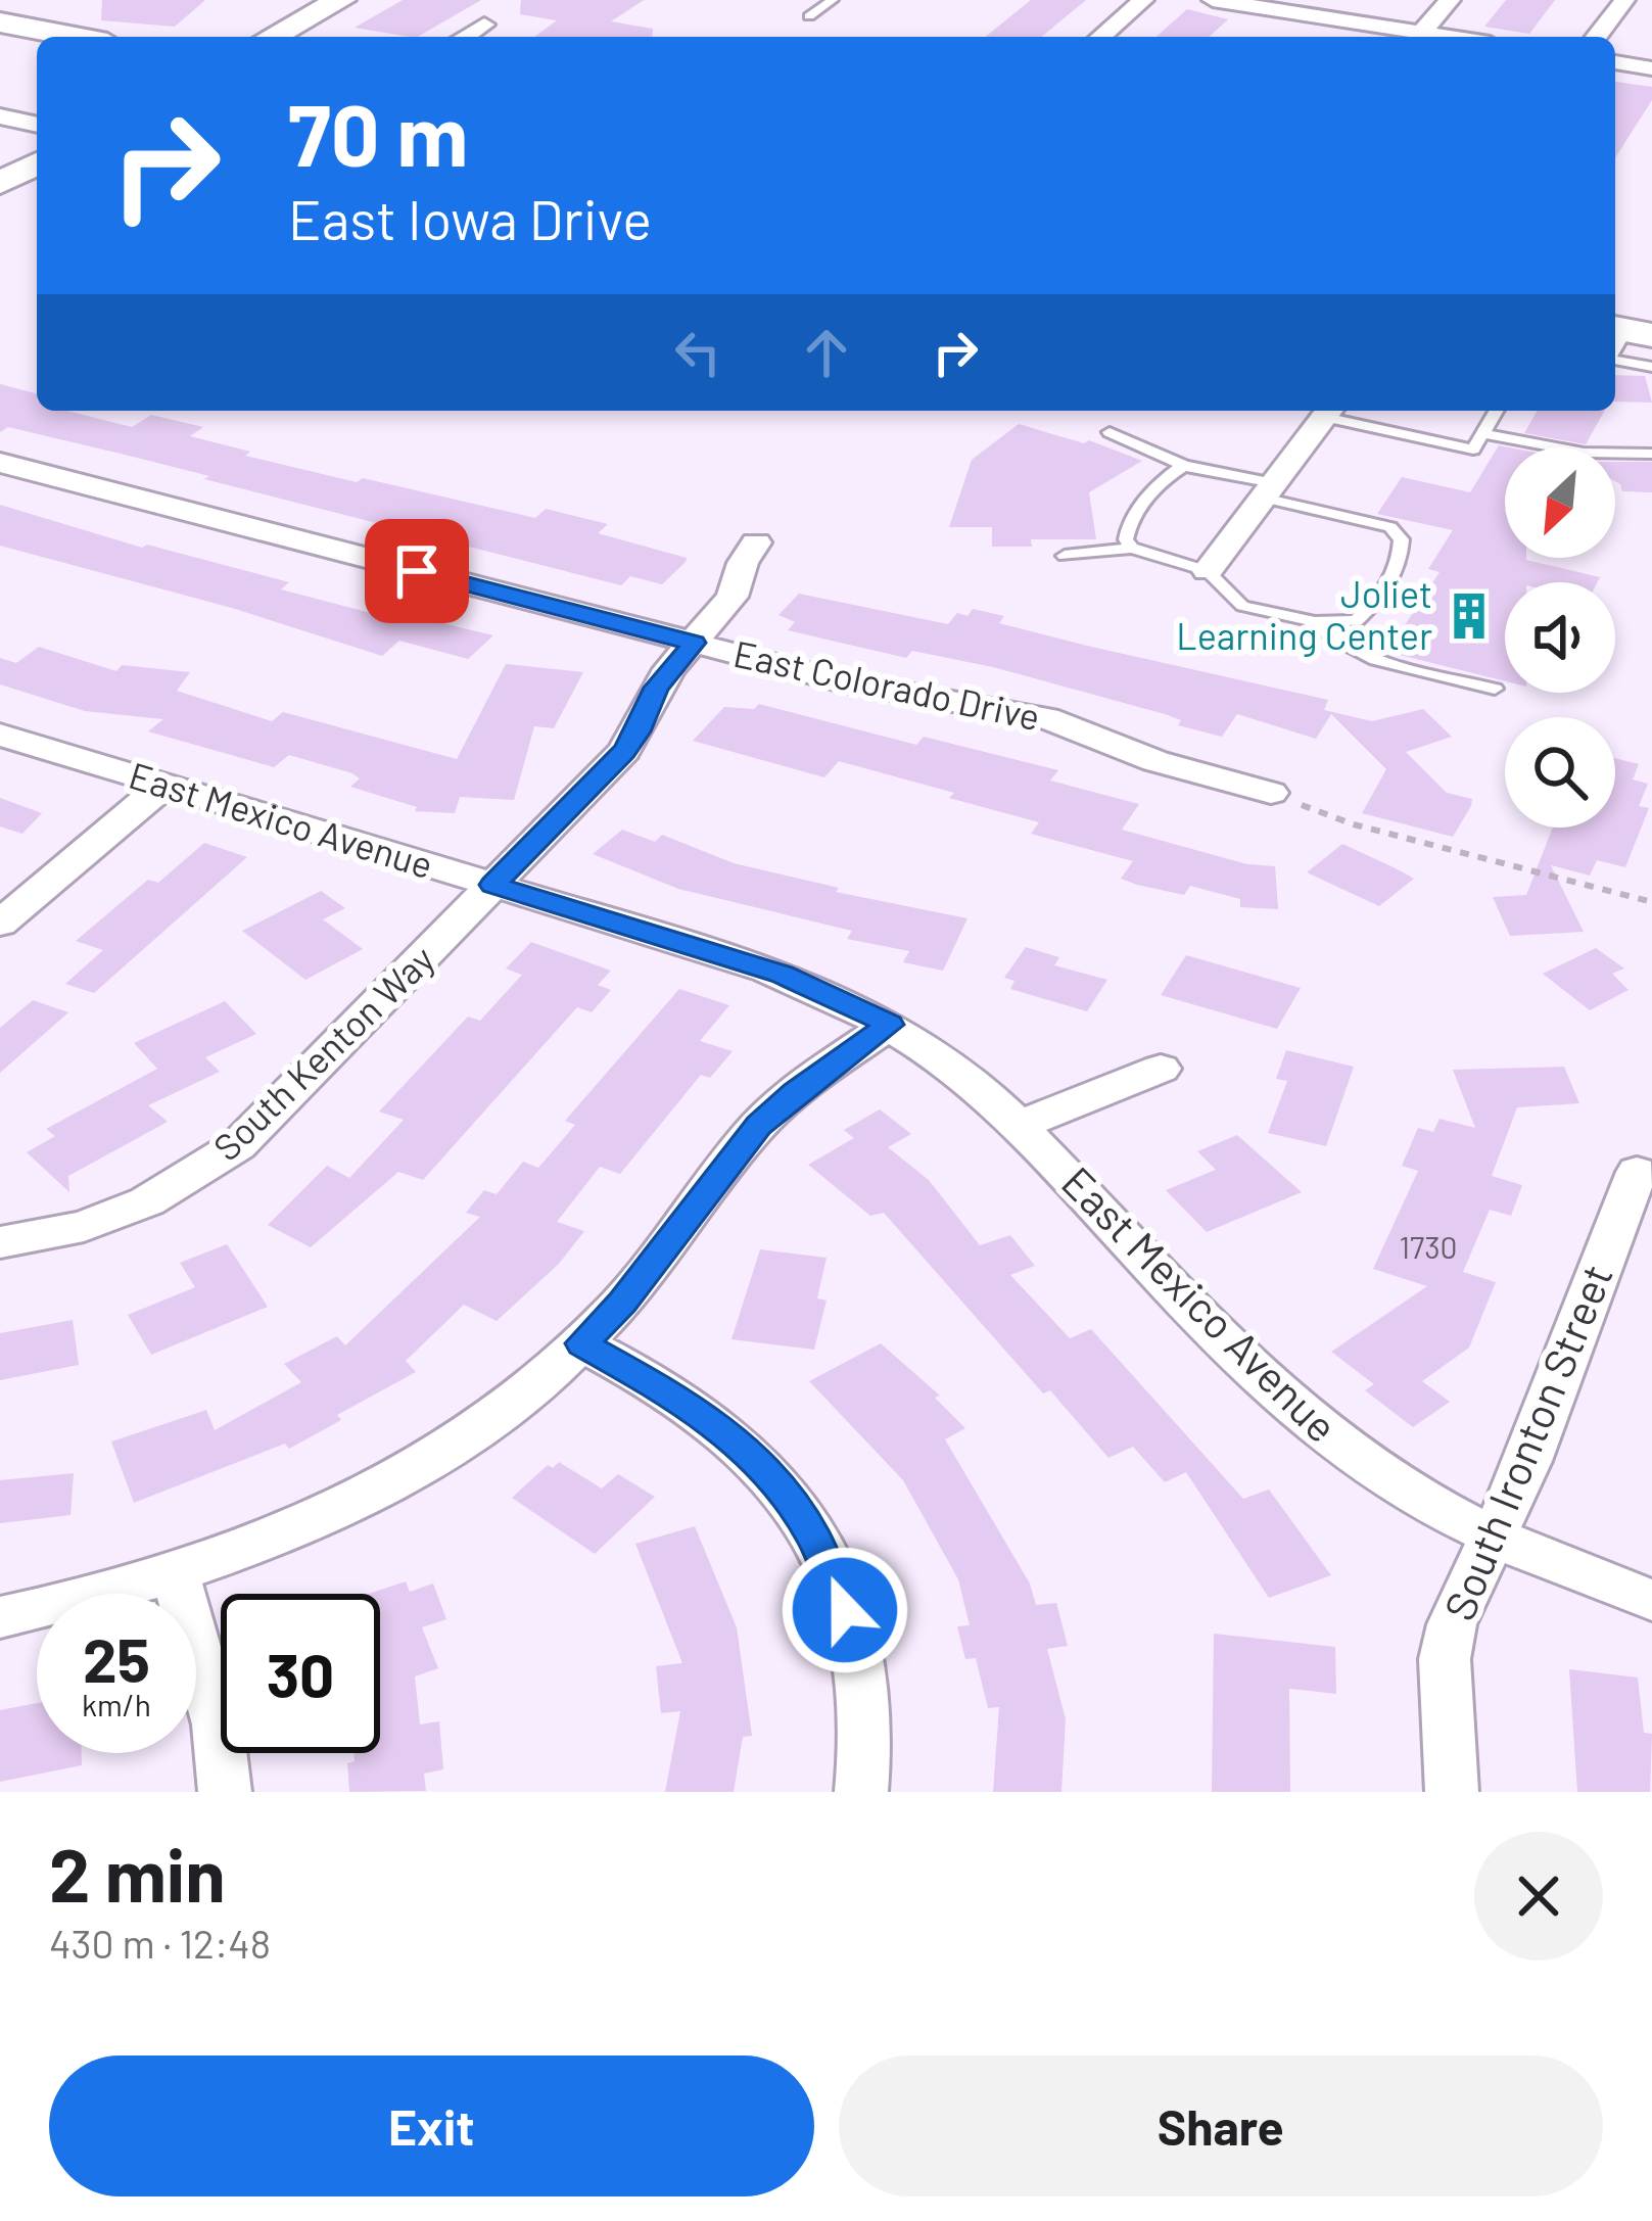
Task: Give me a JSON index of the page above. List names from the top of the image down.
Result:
{
  "streets": {
    "street": [
      "East Colorado Drive",
      "East Mexico Avenue",
      "South Kenton Way",
      "South Ironton Street"
    ]
  },
  "crossings": [
    ["East Colorado Drive", "South Kenton Way"],
    ["East Mexico Avenue", "South Kenton Way"],
    ["East Mexico Avenue", "South Ironton Street"]
  ],
  "places": {
    "building": ["Joliet Learning Center"]
  },
  "house_numbers": ["1730"],
  "north": "bottom left",
  "page": {
    "turn": ["70 m", "East Iowa Drive"],
    "speed": "25 km/h",
    "limit": "30",
    "heading": ["2 min", "430 m · 12:48"],
    "buttons": ["Exit", "Share"]
  }
}
